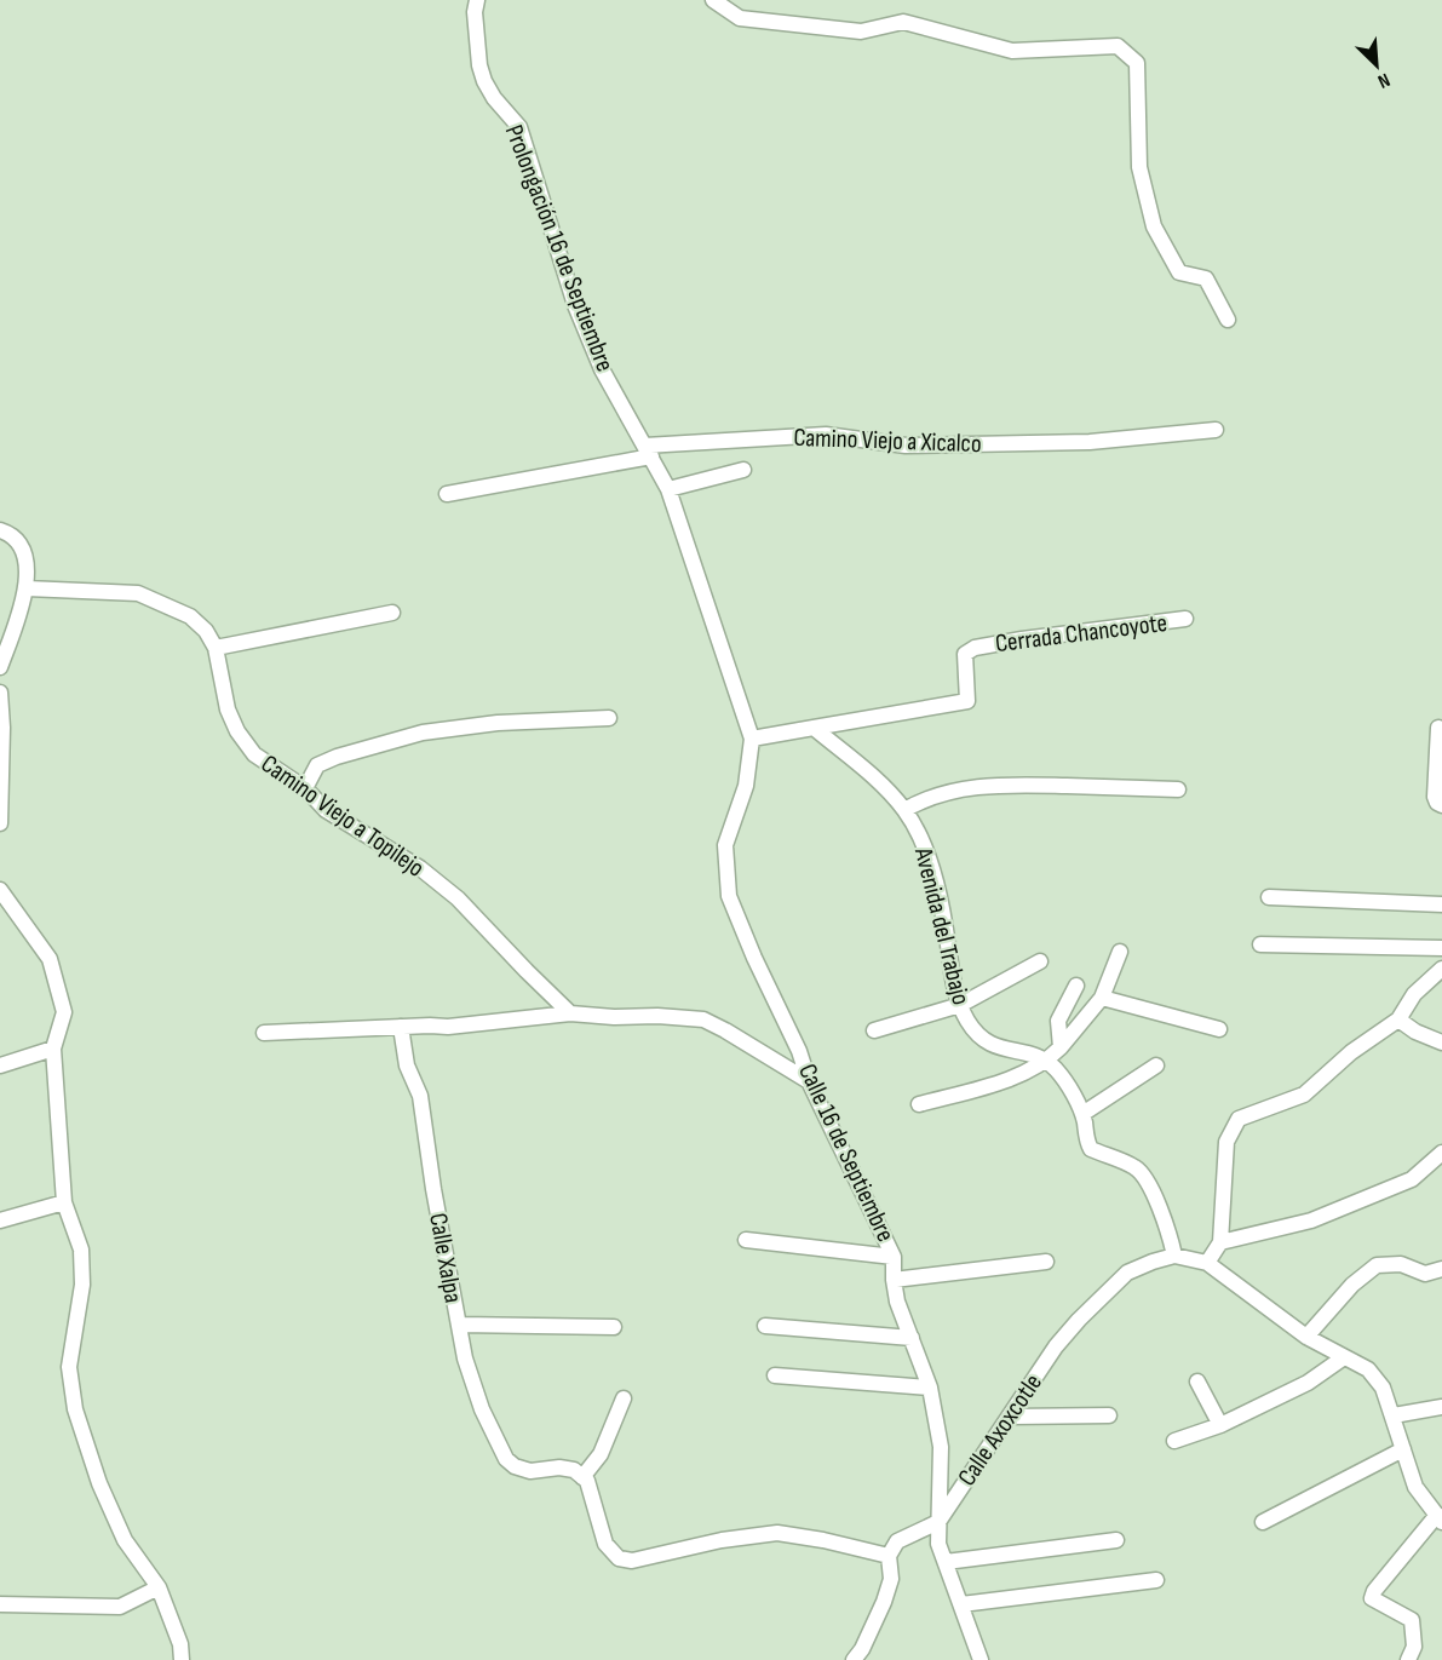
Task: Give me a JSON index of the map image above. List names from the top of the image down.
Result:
{
  "streets": {
    "street": [
      "Prolongación 16 de Septiembre",
      "Camino Viejo a Xicalco",
      "Cerrada Chancoyote",
      "Camino Viejo a Topilejo",
      "Avenida del Trabajo",
      "Calle 16 de Septiembre",
      "Calle Xalpa",
      "Calle Axoxcotle"
    ]
  },
  "crossings": [
    ["Prolongación 16 de Septiembre", "Camino Viejo a Xicalco"],
    ["Prolongación 16 de Septiembre", "Calle 16 de Septiembre"],
    ["Cerrada Chancoyote", "Avenida del Trabajo"],
    ["Calle 16 de Septiembre", "Calle Axoxcotle"]
  ],
  "north": "bottom right"
}
